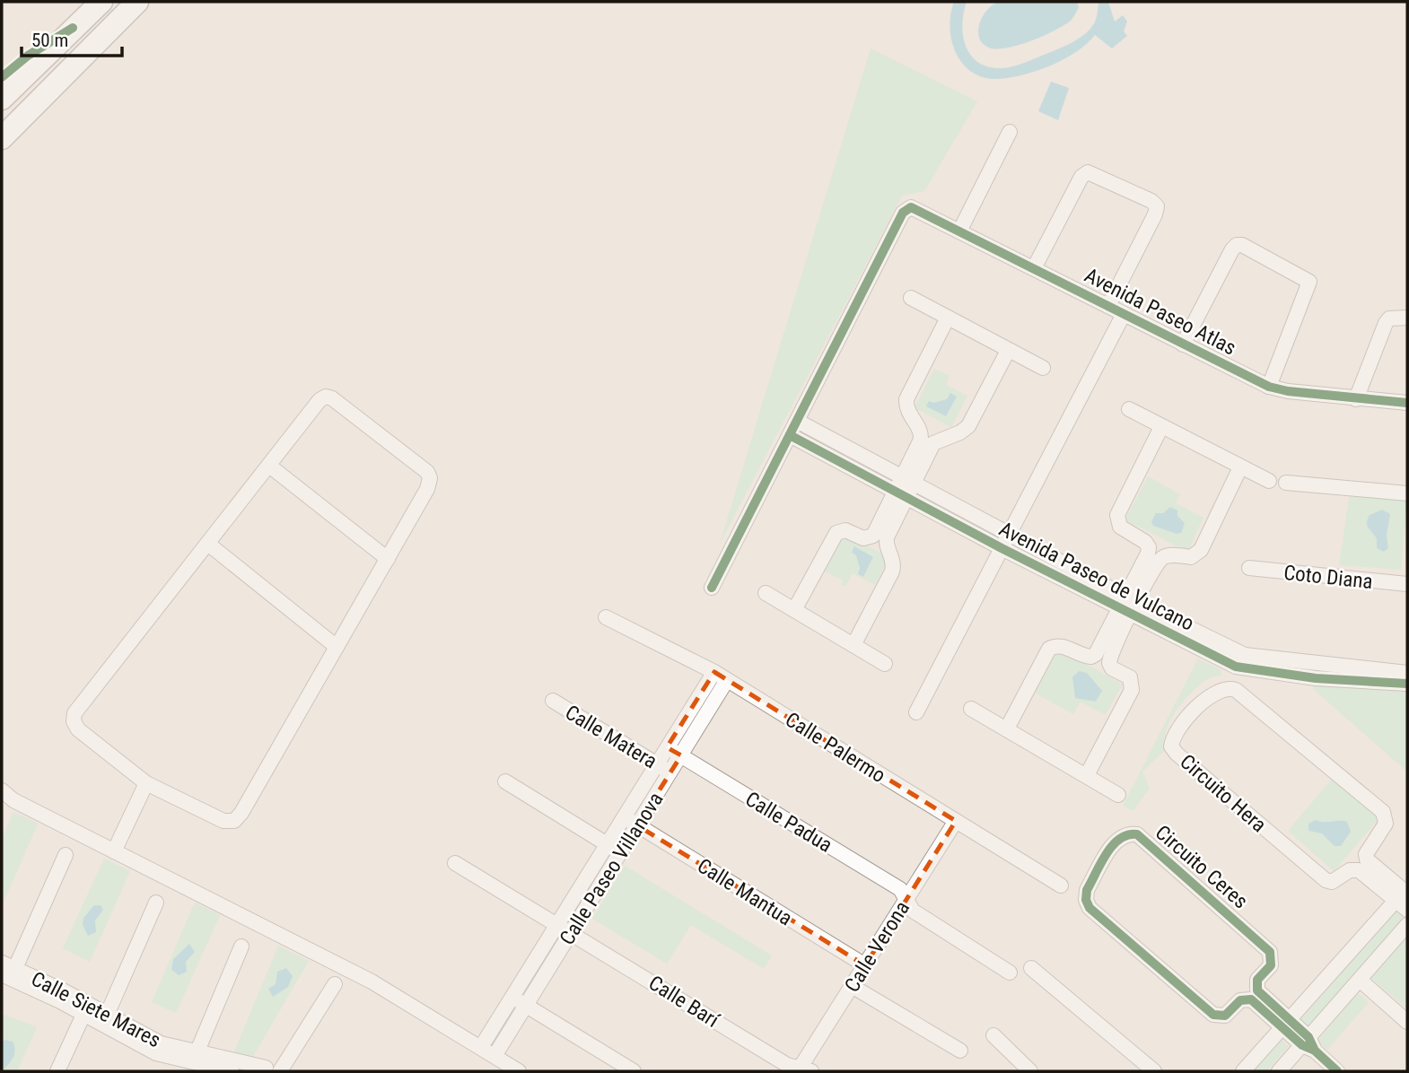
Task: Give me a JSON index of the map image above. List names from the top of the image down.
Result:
{
  "streets": {
    "street": [
      "Avenida Paseo Atlas",
      "Avenida Paseo de Vulcano",
      "Coto Diana",
      "Calle Matera",
      "Calle Palermo",
      "Circuito Hera",
      "Calle Padua",
      "Circuito Ceres",
      "Calle Paseo Villanova",
      "Calle Mantua",
      "Calle Verona",
      "Calle Barí",
      "Calle Siete Mares"
    ]
  },
  "crossings": [
    ["Avenida Paseo Atlas", "Avenida Paseo de Vulcano"],
    ["Calle Matera", "Calle Paseo Villanova"],
    ["Calle Palermo", "Calle Paseo Villanova"],
    ["Calle Palermo", "Calle Verona"],
    ["Calle Padua", "Calle Paseo Villanova"],
    ["Calle Padua", "Calle Verona"],
    ["Calle Paseo Villanova", "Calle Mantua"],
    ["Calle Paseo Villanova", "Calle Barí"],
    ["Calle Mantua", "Calle Verona"],
    ["Calle Verona", "Calle Barí"]
  ],
  "scale_bar": "50 m"
}
